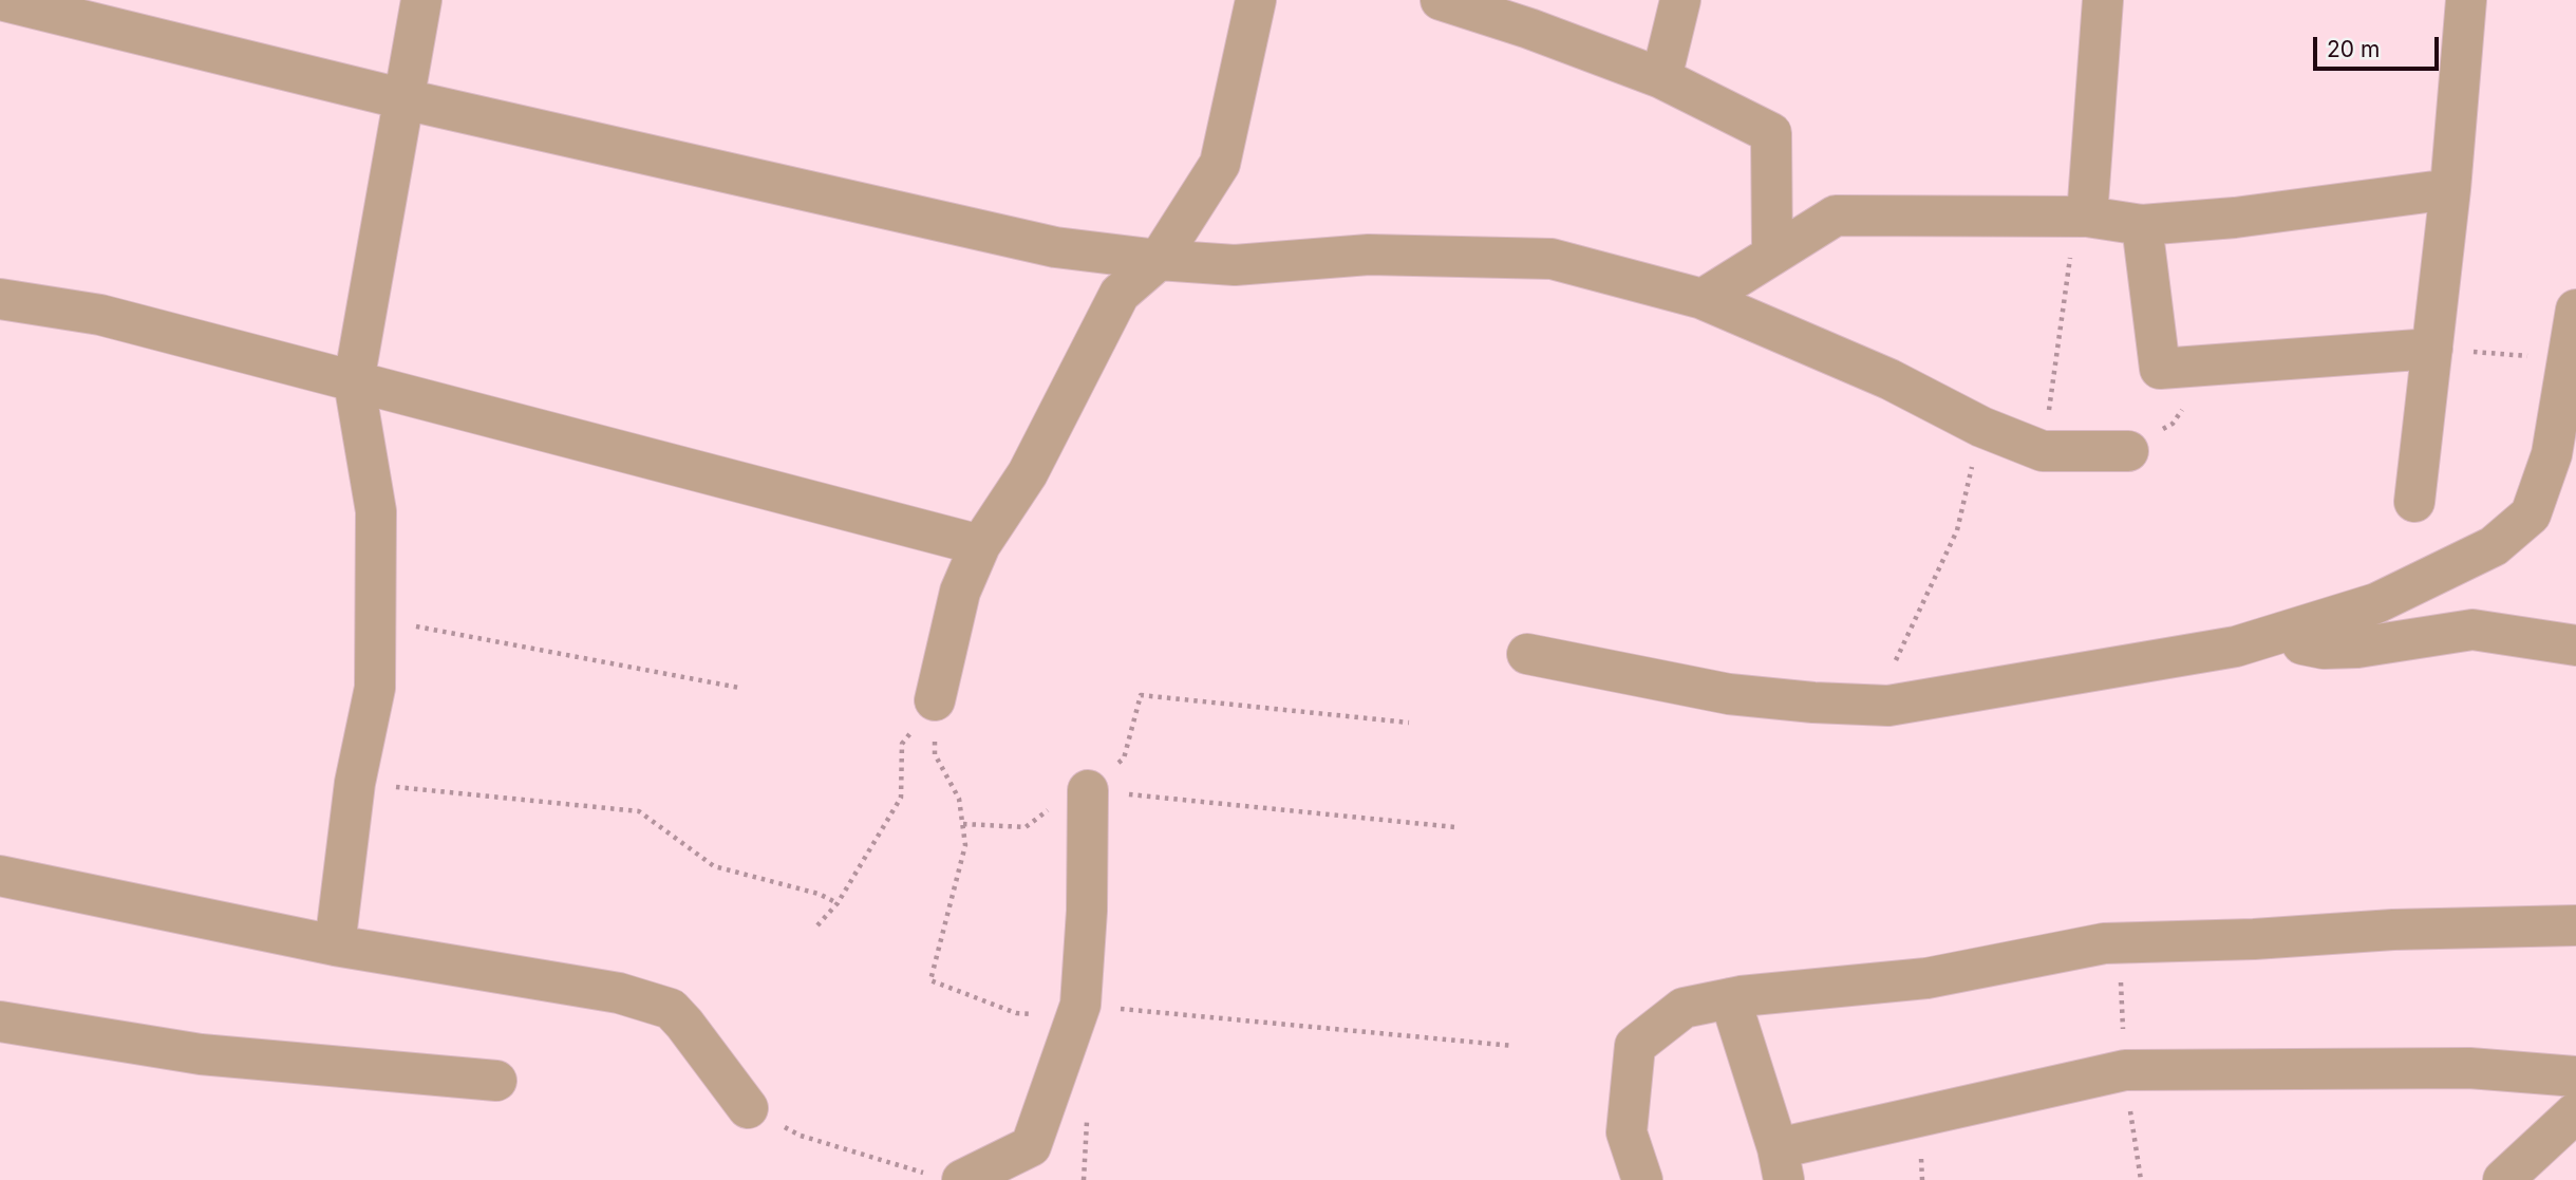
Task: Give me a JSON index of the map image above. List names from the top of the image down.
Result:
{
  "scale_bar": "20 m"
}
